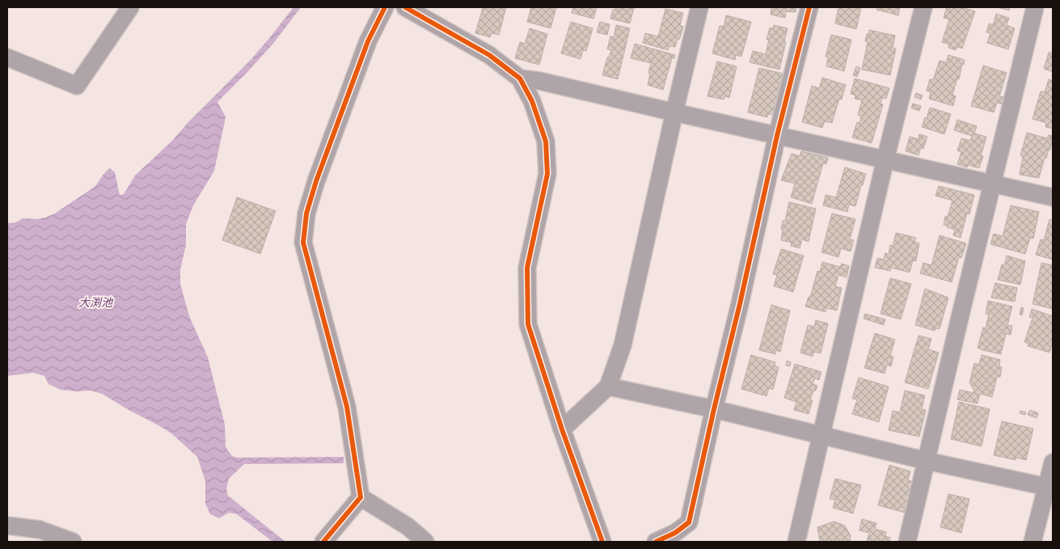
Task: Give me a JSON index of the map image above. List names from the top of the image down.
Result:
{
  "water": ["大渕池"]
}
